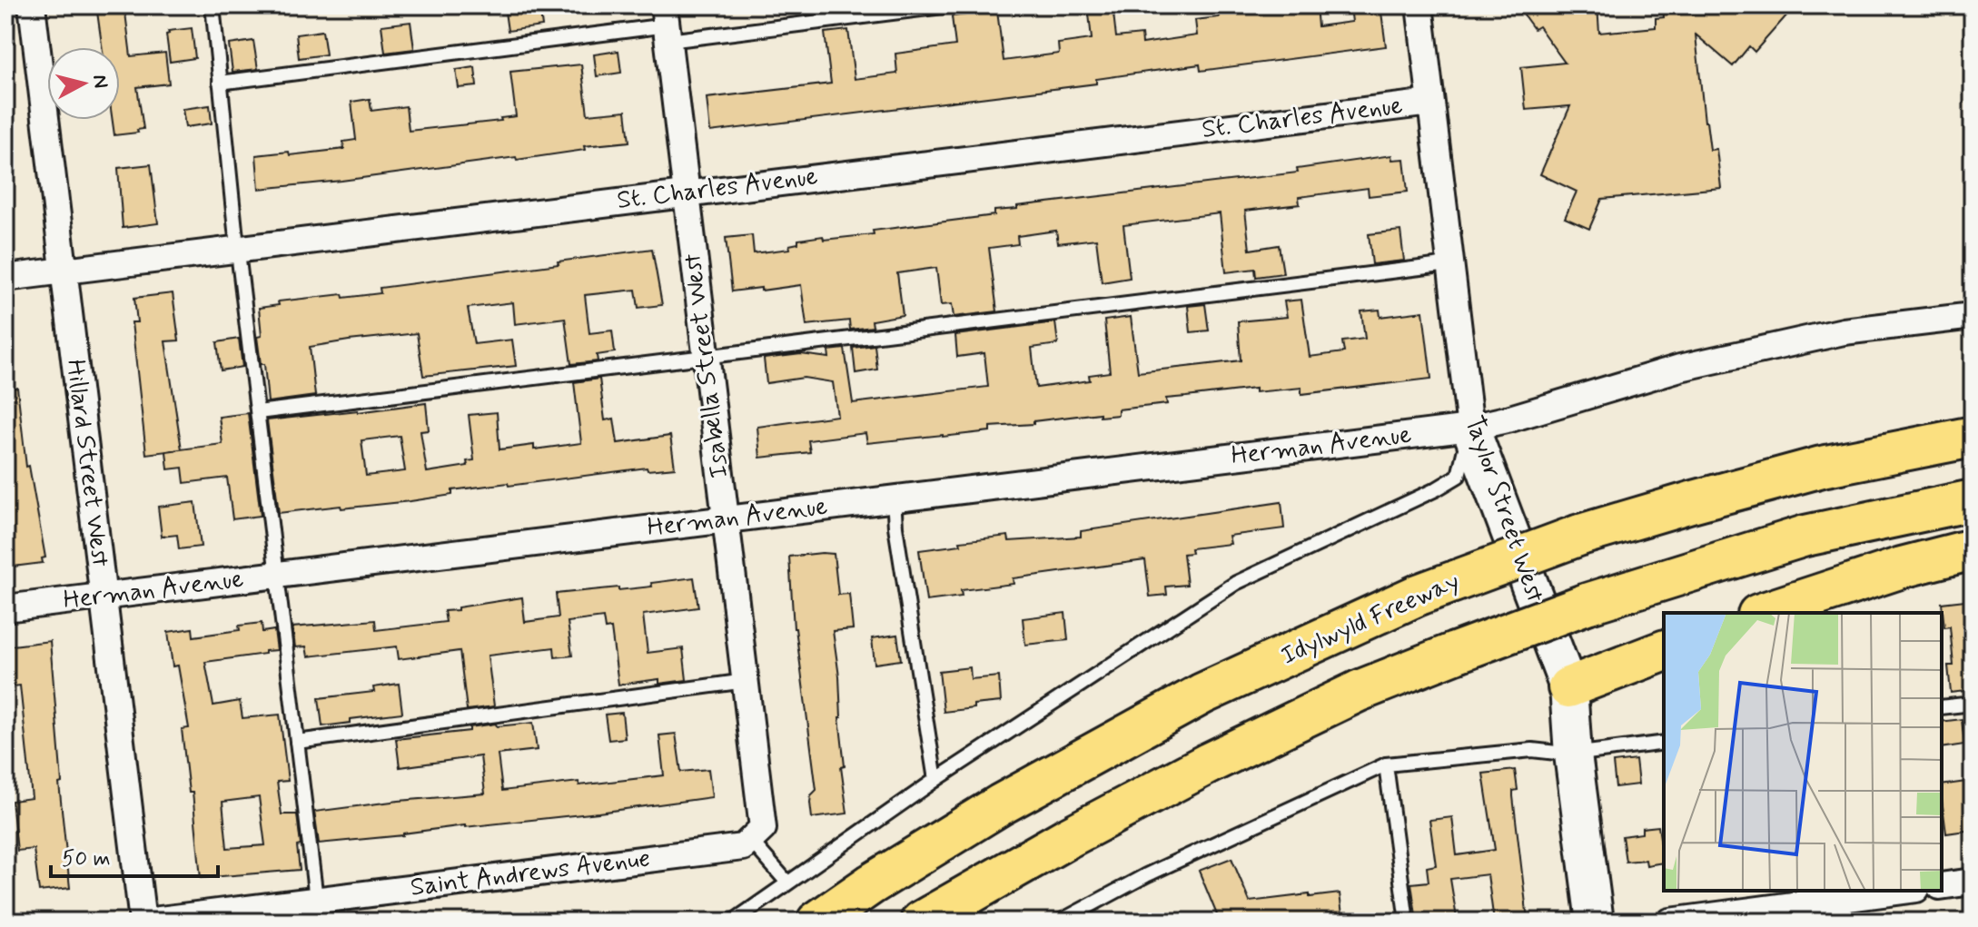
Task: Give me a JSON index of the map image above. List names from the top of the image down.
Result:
{
  "streets": {
    "highway": ["Idylwyld Freeway"],
    "street": [
      "St. Charles Avenue",
      "Isabella Street West",
      "Herman Avenue",
      "Hillard Street West",
      "Taylor Street West",
      "Saint Andrews Avenue"
    ]
  },
  "crossings": [
    ["St. Charles Avenue", "Isabella Street West"],
    ["St. Charles Avenue", "Hillard Street West"],
    ["St. Charles Avenue", "Taylor Street West"],
    ["Isabella Street West", "Herman Avenue"],
    ["Isabella Street West", "Saint Andrews Avenue"],
    ["Herman Avenue", "Hillard Street West"],
    ["Herman Avenue", "Taylor Street West"],
    ["Hillard Street West", "Saint Andrews Avenue"]
  ],
  "scale_bar": "50 m",
  "north": "right"
}
